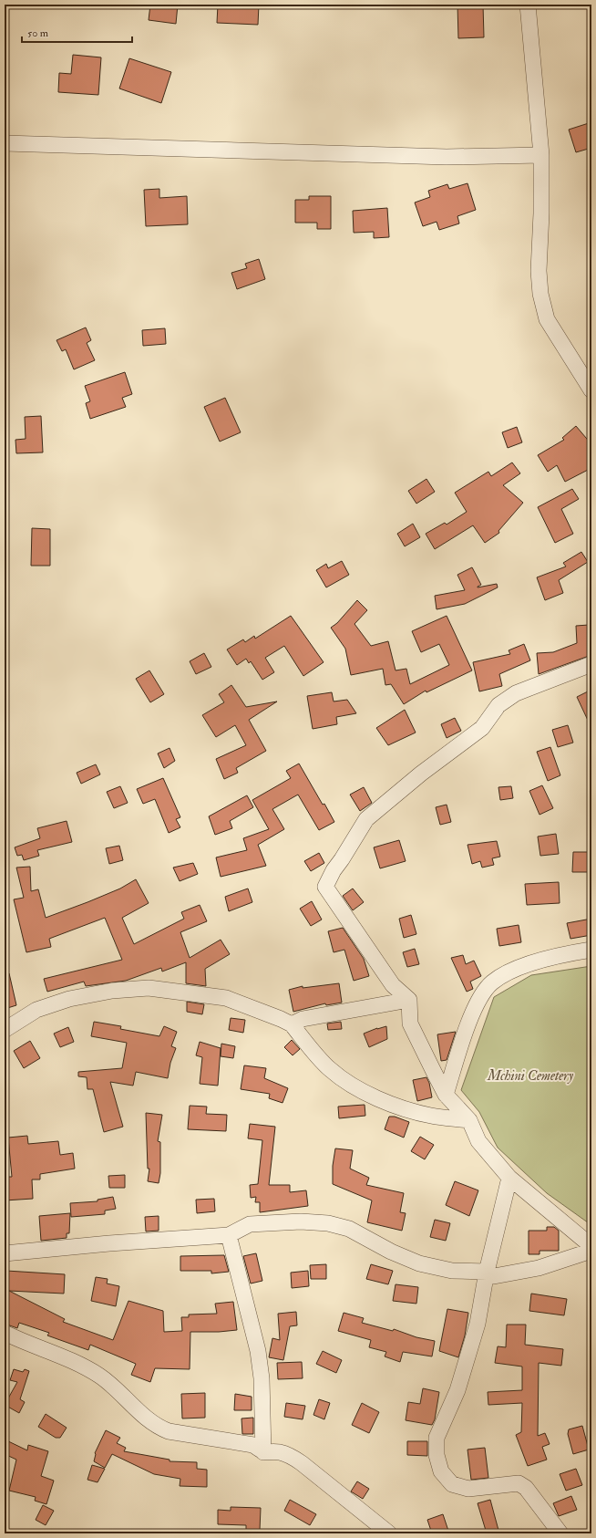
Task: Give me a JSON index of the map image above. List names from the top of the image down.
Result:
{
  "parks": ["Mchini Cemetery"],
  "scale_bar": "50 m"
}
